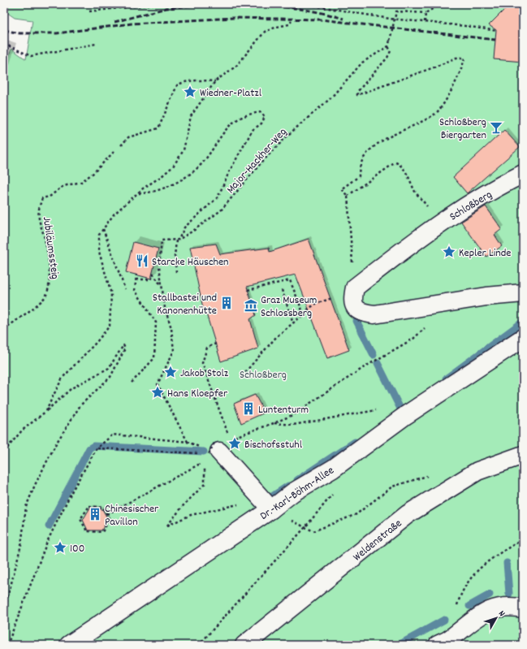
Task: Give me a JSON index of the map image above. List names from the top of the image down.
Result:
{
  "streets": {
    "street": ["Schloßberg", "Dr.-Karl-Böhm-Allee", "Weldenstraße"],
    "path": ["Major-Hackher-Weg", "Jubiläumssteig"]
  },
  "parks": ["Schloßberg"],
  "places": {
    "place": [
      "Wiedner-Platzl",
      "Kepler Linde",
      "Jakob Stolz",
      "Hans Kloepfer",
      "Bischofsstuhl",
      "100"
    ],
    "bar": ["Schloßberg Biergarten"],
    "restaurant": ["Starcke Häuschen"],
    "building": ["Stallbastei und Kanonenhütte", "Luntenturm", "Chinesischer Pavillon"],
    "museum": ["Graz Museum Schlossberg"]
  },
  "north": "top right"
}
